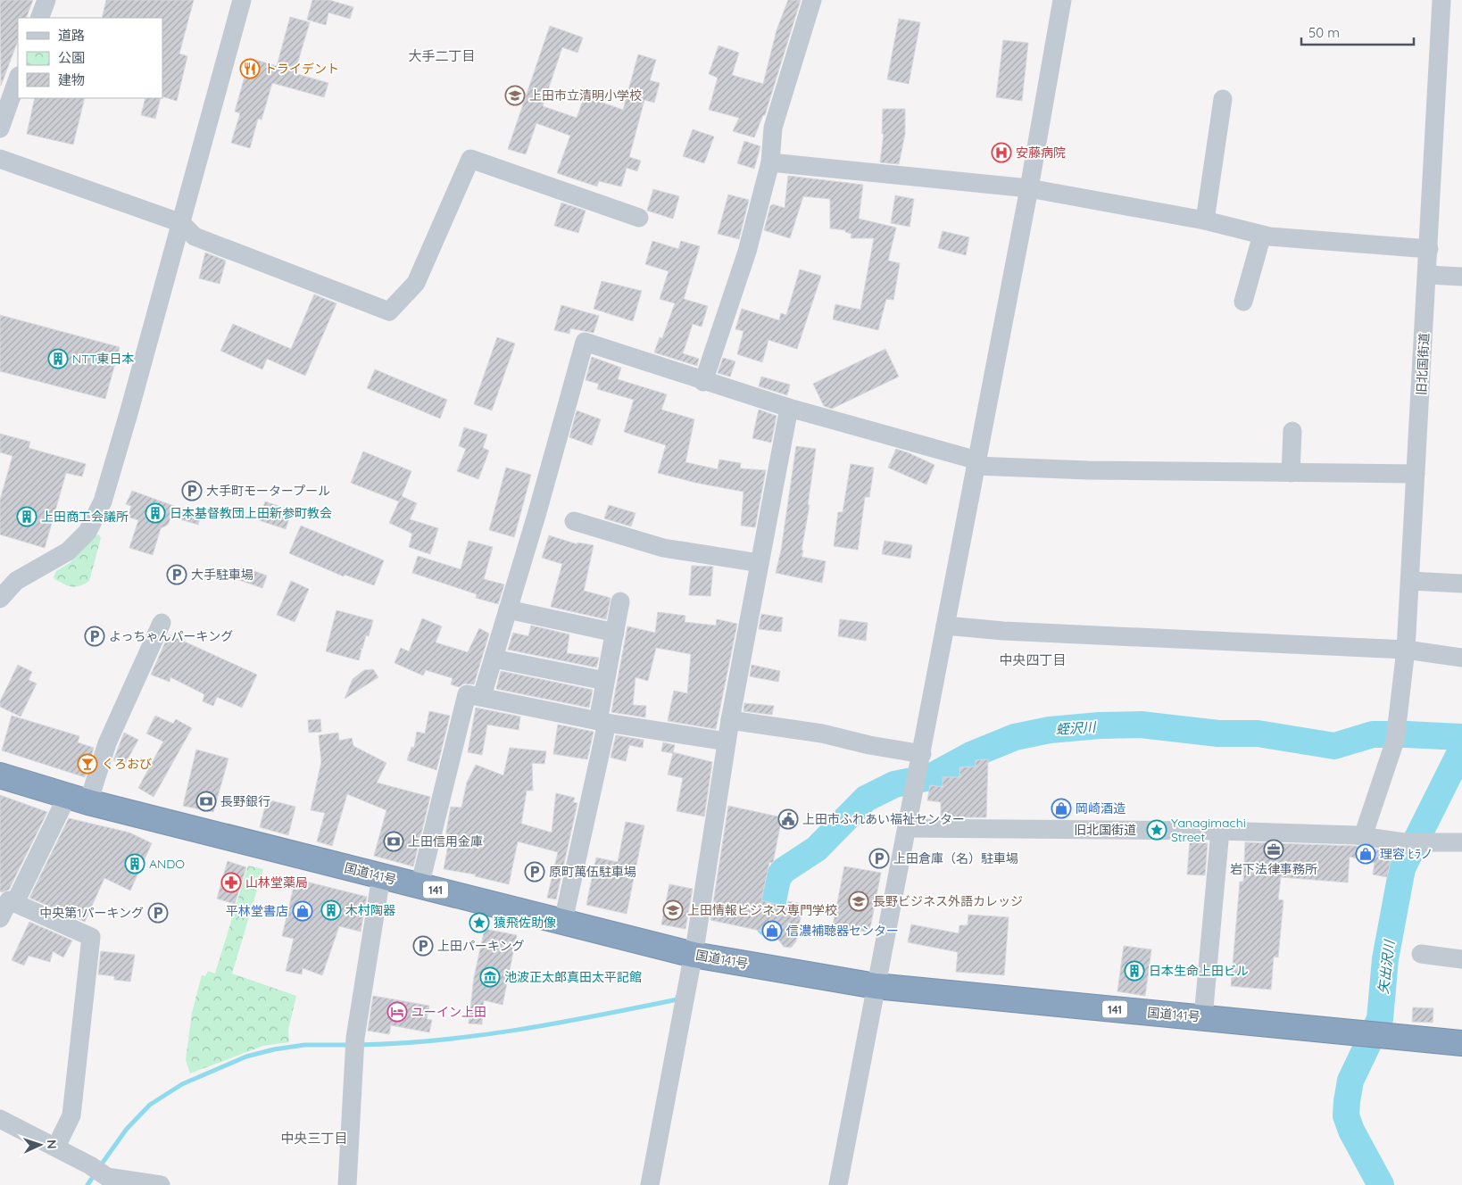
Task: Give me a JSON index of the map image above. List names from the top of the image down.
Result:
{
  "streets": {
    "highway": ["国道141号", "141"],
    "street": ["旧北国街道"]
  },
  "districts": ["大手二丁目", "中央四丁目", "中央三丁目"],
  "water": ["蛭沢川", "矢出沢川"],
  "places": {
    "restaurant": ["トライデント"],
    "school or university": ["上田市立清明小学校", "長野ビジネス外語カレッジ", "上田情報ビジネス専門学校"],
    "hospital": ["安藤病院"],
    "building": [
      "NTT東日本",
      "日本基督教団上田新参町教会",
      "上田商工会議所",
      "ANDO",
      "木村陶器",
      "日本生命上田ビル"
    ],
    "parking": [
      "大手町モータープール",
      "大手駐車場",
      "よっちゃんパーキング",
      "上田倉庫（名）駐車場",
      "原町萬伍駐車場",
      "中央第1パーキング",
      "上田パーキング"
    ],
    "bar": ["くろおび"],
    "bank": ["長野銀行", "上田信用金庫"],
    "shop": [
      "岡崎酒造",
      "理容 ﾋﾗノ",
      "平林堂書店",
      "信濃補聴器センター"
    ],
    "public building": ["上田市ふれあい福祉センター"],
    "place": ["Yanagimachi Street", "猿飛佐助像"],
    "office": ["岩下法律事務所"],
    "pharmacy": ["山林堂薬局"],
    "museum": ["池波正太郎真田太平記館"],
    "hotel": ["ユーイン上田"]
  },
  "legend": ["道路", "公園", "建物"],
  "scale_bar": "50 m",
  "north": "right"
}
